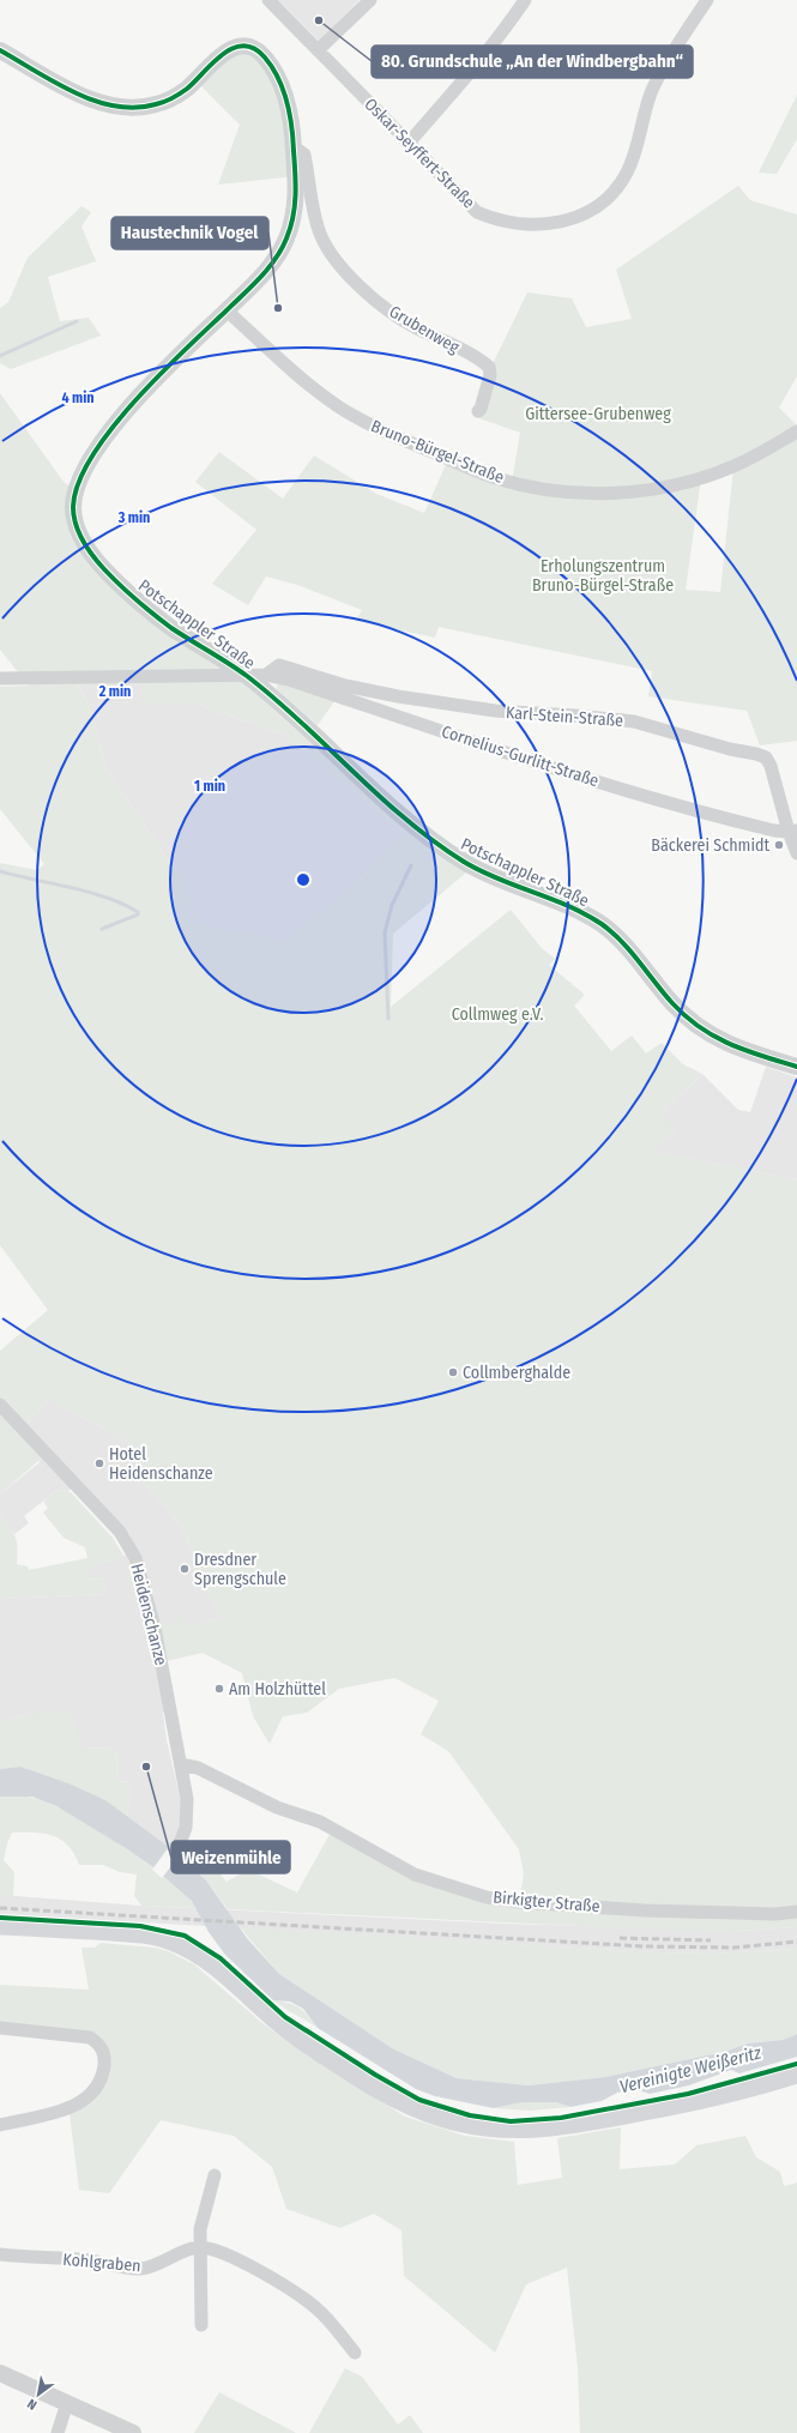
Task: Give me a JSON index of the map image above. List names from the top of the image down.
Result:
{
  "streets": {
    "street": [
      "Oskar-Seyffert-Straße",
      "Grubenweg",
      "Bruno-Bürgel-Straße",
      "Potschappler Straße",
      "Karl-Stein-Straße",
      "Cornelius-Gurlitt-Straße",
      "Heidenschanze",
      "Birkigter Straße",
      "Kohlgraben"
    ]
  },
  "crossings": [
    ["Grubenweg", "Potschappler Straße"],
    ["Bruno-Bürgel-Straße", "Potschappler Straße"],
    ["Potschappler Straße", "Cornelius-Gurlitt-Straße"],
    ["Karl-Stein-Straße", "Cornelius-Gurlitt-Straße"],
    ["Heidenschanze", "Birkigter Straße"]
  ],
  "water": ["Vereinigte Weißeritz"],
  "parks": ["Gittersee-Grubenweg", "Erholungszentrum Bruno-Bürgel-Straße", "Collmweg e.V."],
  "places": [
    "80. Grundschule „An der Windbergbahn“",
    "Haustechnik Vogel",
    "Bäckerei Schmidt",
    "Collmberghalde",
    "Hotel Heidenschanze",
    "Dresdner Sprengschule",
    "Am Holzhüttel",
    "Weizenmühle"
  ],
  "north": "bottom left",
  "rings": [
    "4 min",
    "3 min",
    "2 min",
    "1 min"
  ]
}
